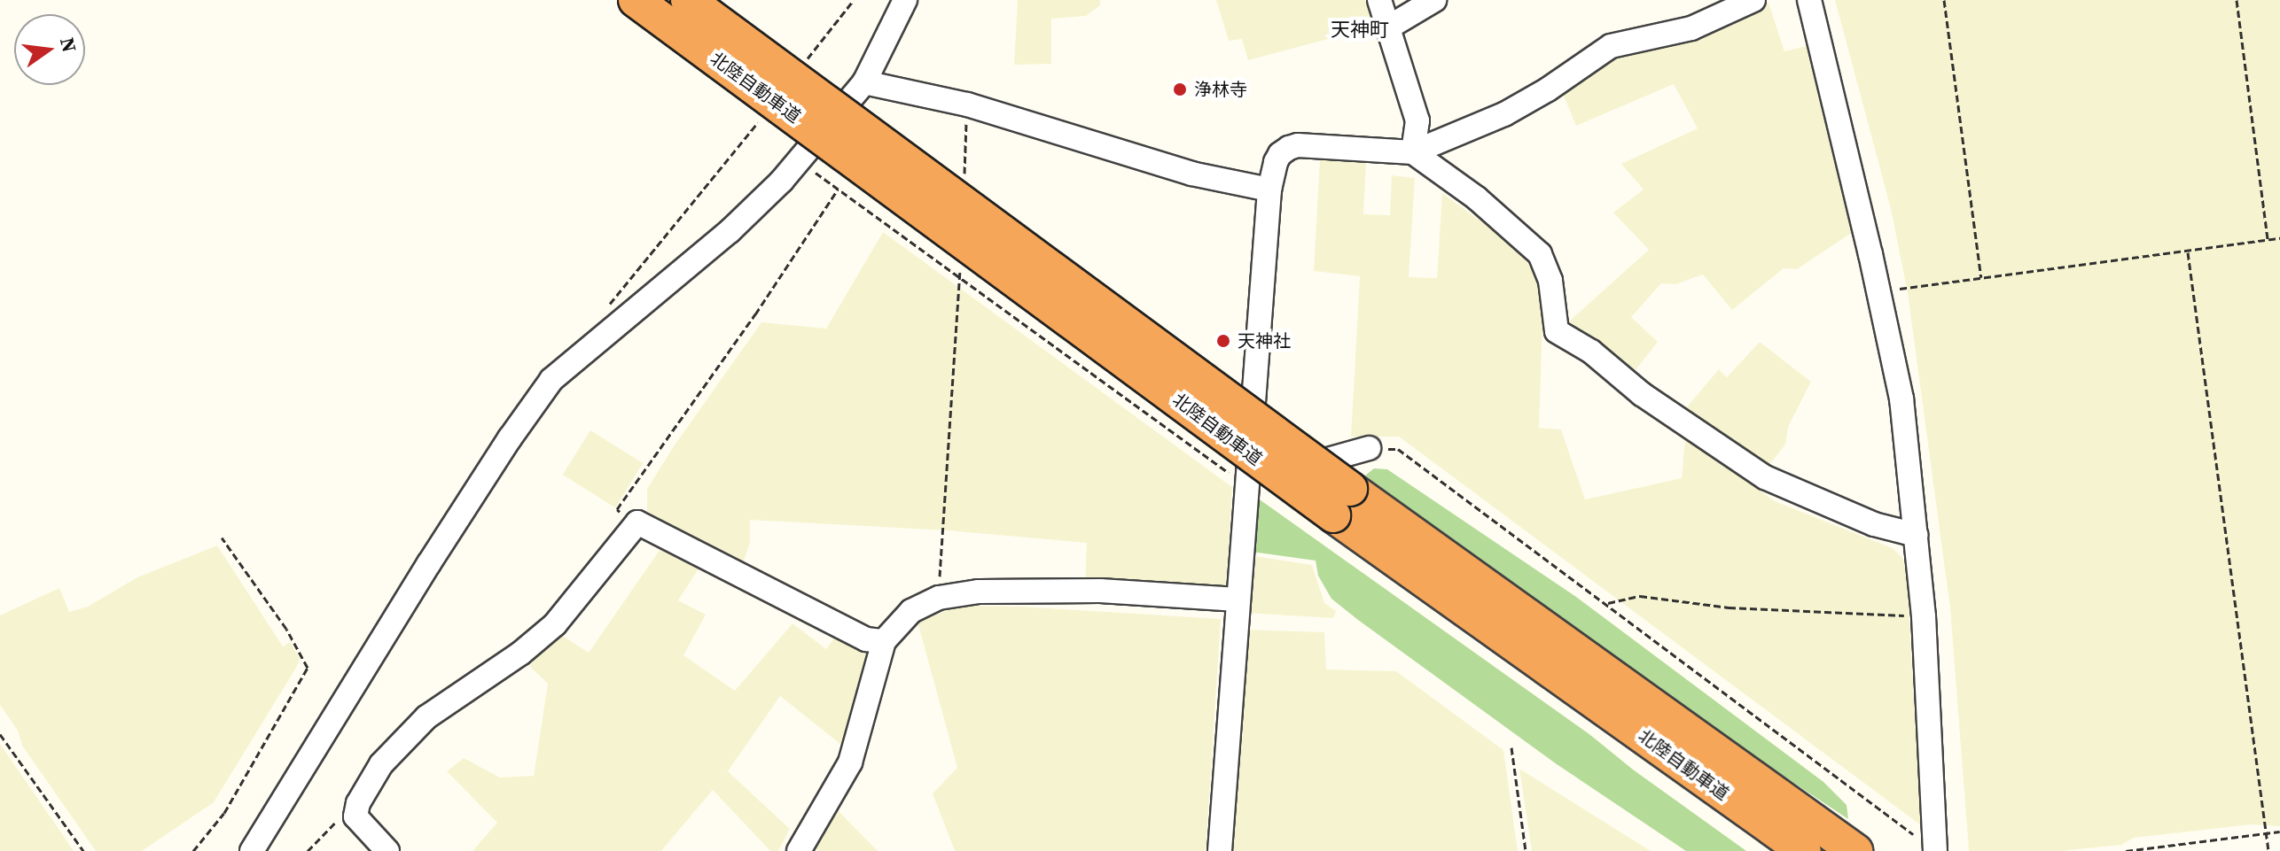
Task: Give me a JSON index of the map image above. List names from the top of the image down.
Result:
{
  "streets": {
    "highway": ["北陸自動車道"]
  },
  "districts": ["天神町"],
  "places": ["浄林寺", "天神社"],
  "north": "right"
}
